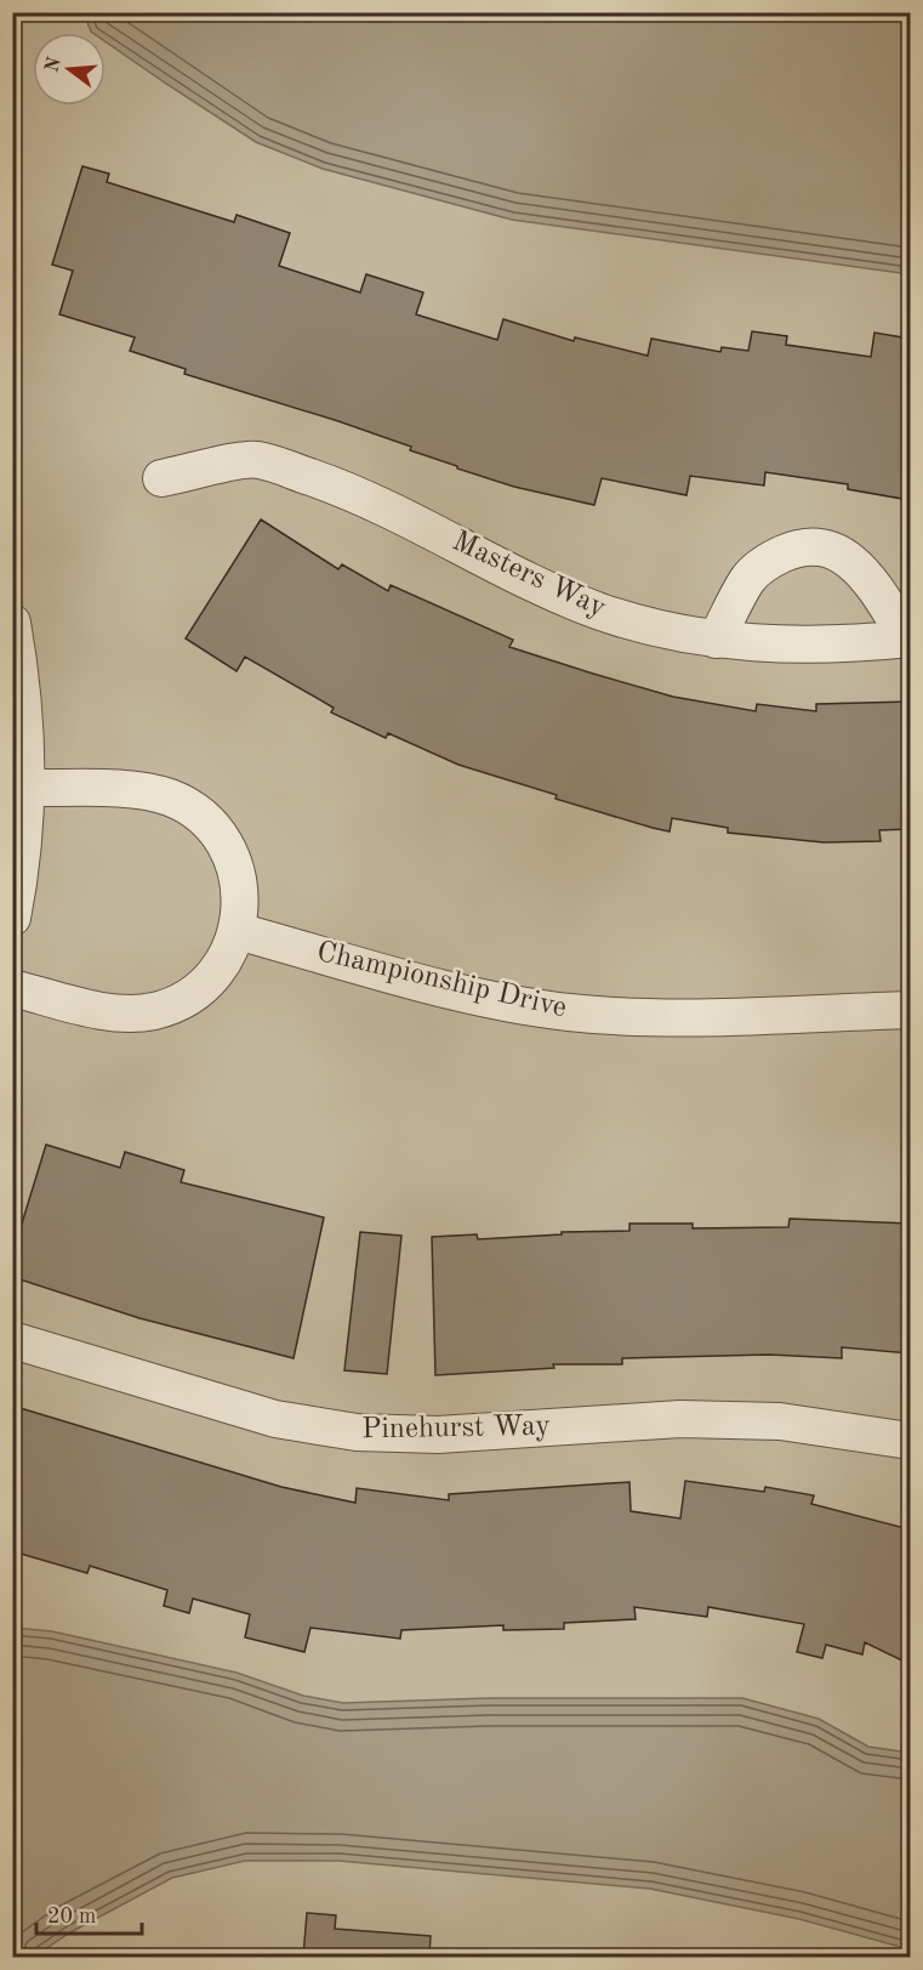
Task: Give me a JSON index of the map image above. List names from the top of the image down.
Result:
{
  "streets": {
    "street": ["Masters Way", "Championship Drive", "Pinehurst Way"]
  },
  "scale_bar": "20 m",
  "north": "left"
}
